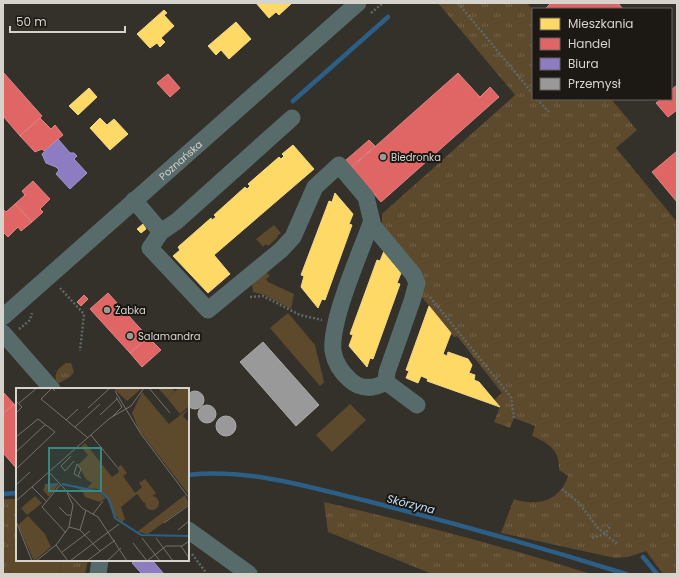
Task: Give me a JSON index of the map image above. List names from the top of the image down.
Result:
{
  "streets": {
    "street": ["Poznańska"]
  },
  "water": ["Skórzyna"],
  "places": ["Biedronka", "Żabka", "Salamandra"],
  "legend": [
    "Mieszkania",
    "Handel",
    "Biura",
    "Przemysł"
  ],
  "scale_bar": "50 m"
}
